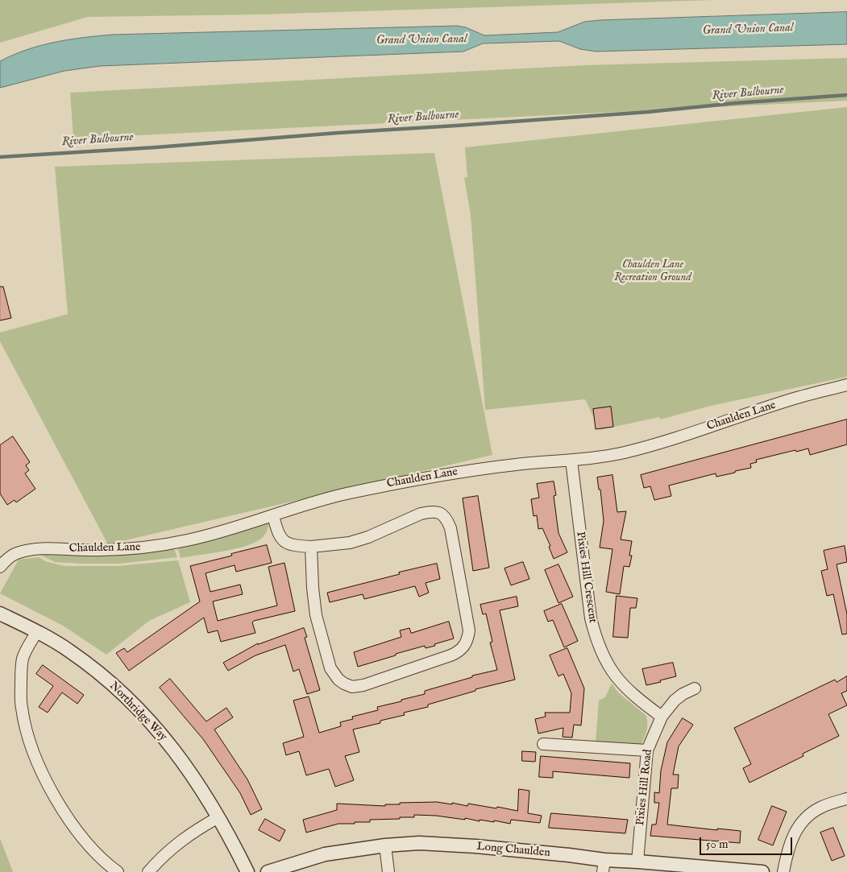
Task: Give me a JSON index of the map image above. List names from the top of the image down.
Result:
{
  "streets": {
    "street": [
      "Chaulden Lane",
      "Pixies Hill Crescent",
      "Northridge Way",
      "Pixies Hill Road",
      "Long Chaulden"
    ]
  },
  "crossings": [
    ["Chaulden Lane", "Pixies Hill Crescent"],
    ["Pixies Hill Crescent", "Pixies Hill Road"],
    ["Pixies Hill Road", "Long Chaulden"]
  ],
  "water": ["Grand Union Canal", "River Bulbourne"],
  "parks": ["Chaulden Lane Recreation Ground"],
  "scale_bar": "50 m"
}
